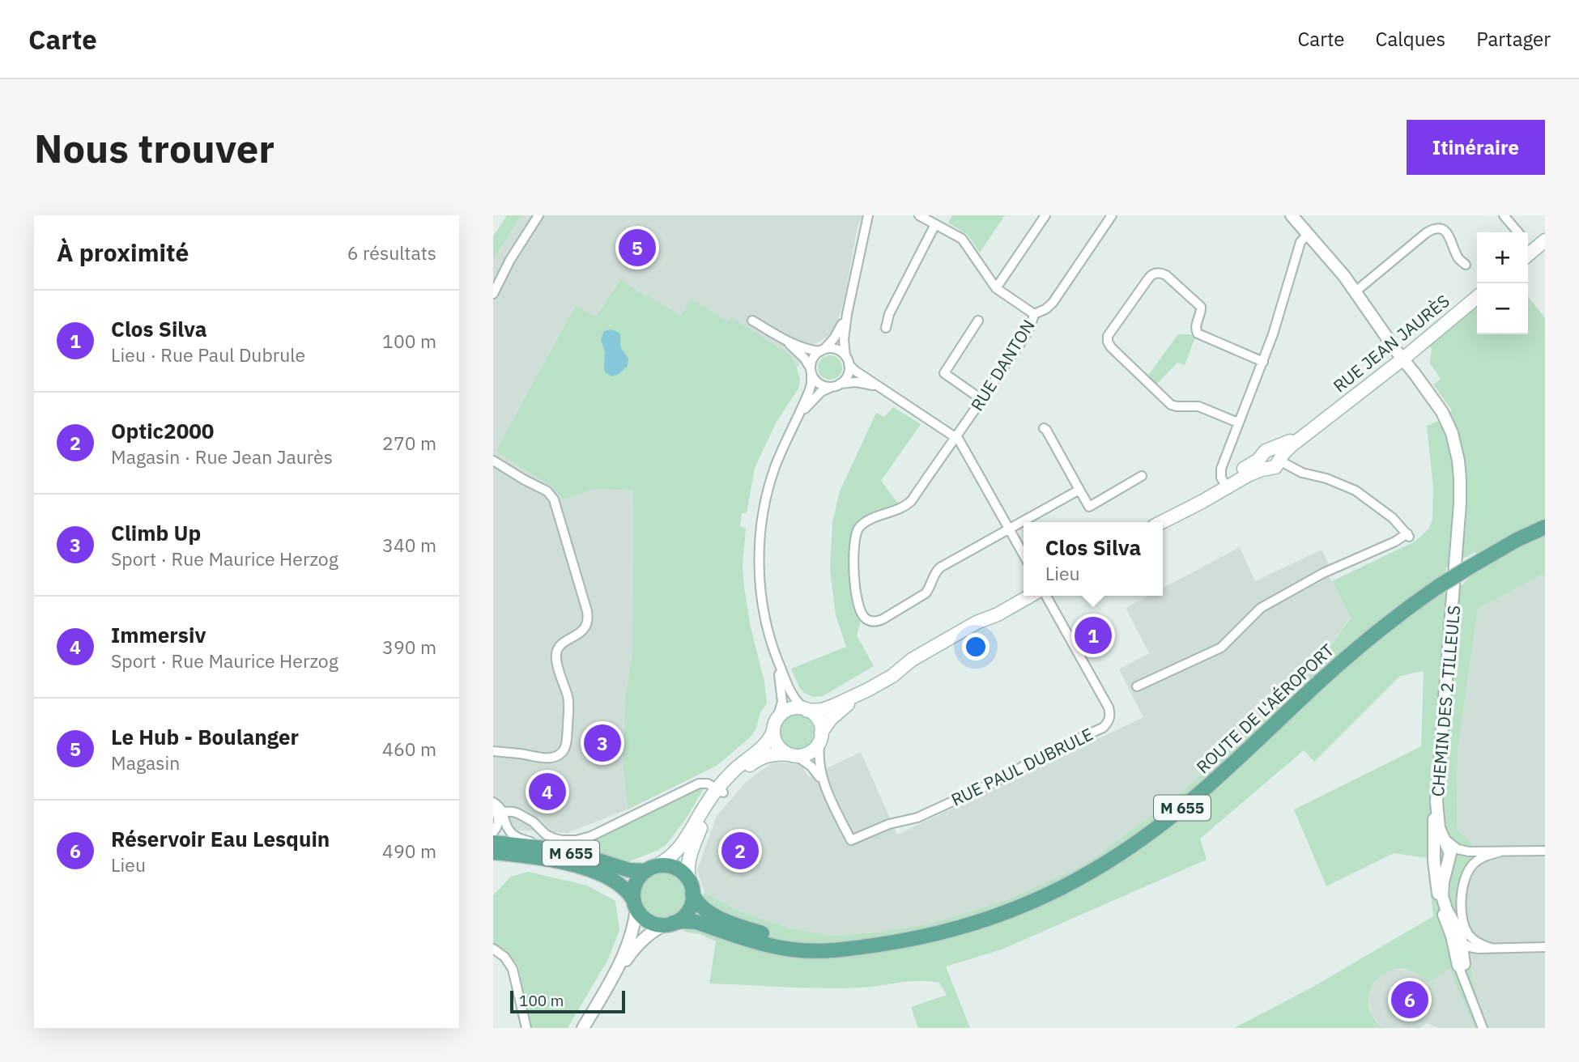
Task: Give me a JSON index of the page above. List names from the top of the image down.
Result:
{
  "streets": {
    "main road": ["RUE JEAN JAURÈS", "ROUTE DE L'AÉROPORT", "M 655"],
    "street": ["RUE DANTON", "CHEMIN DES 2 TILLEULS", "RUE PAUL DUBRULE"]
  },
  "crossings": [
    ["RUE JEAN JAURÈS", "CHEMIN DES 2 TILLEULS"],
    ["ROUTE DE L'AÉROPORT", "M 655"]
  ],
  "scale_bar": "100 m",
  "page": {
    "header": "Carte",
    "nav": ["Carte", "Calques", "Partager"],
    "buttons": "Itinéraire",
    "title": "Nous trouver",
    "heading": ["À proximité", "6 résultats"],
    "pins": [
      "5",
      "1",
      "3",
      "4",
      "2",
      "6"
    ],
    "map_buttons": ["+", "−"],
    "list": [
      {
        "mark": "1",
        "name": "Clos Silva",
        "note": "Lieu · Rue Paul Dubrule",
        "value": "100 m"
      },
      {
        "mark": "2",
        "name": "Optic2000",
        "note": "Magasin · Rue Jean Jaurès",
        "value": "270 m"
      },
      {
        "mark": "3",
        "name": "Climb Up",
        "note": "Sport · Rue Maurice Herzog",
        "value": "340 m"
      },
      {
        "mark": "4",
        "name": "Immersiv",
        "note": "Sport · Rue Maurice Herzog",
        "value": "390 m"
      },
      {
        "mark": "5",
        "name": "Le Hub - Boulanger",
        "note": "Magasin",
        "value": "460 m"
      },
      {
        "mark": "6",
        "name": "Réservoir Eau Lesquin",
        "note": "Lieu",
        "value": "490 m"
      }
    ],
    "popup": ["Clos Silva", "Lieu"],
    "scale": "100 m"
  }
}
